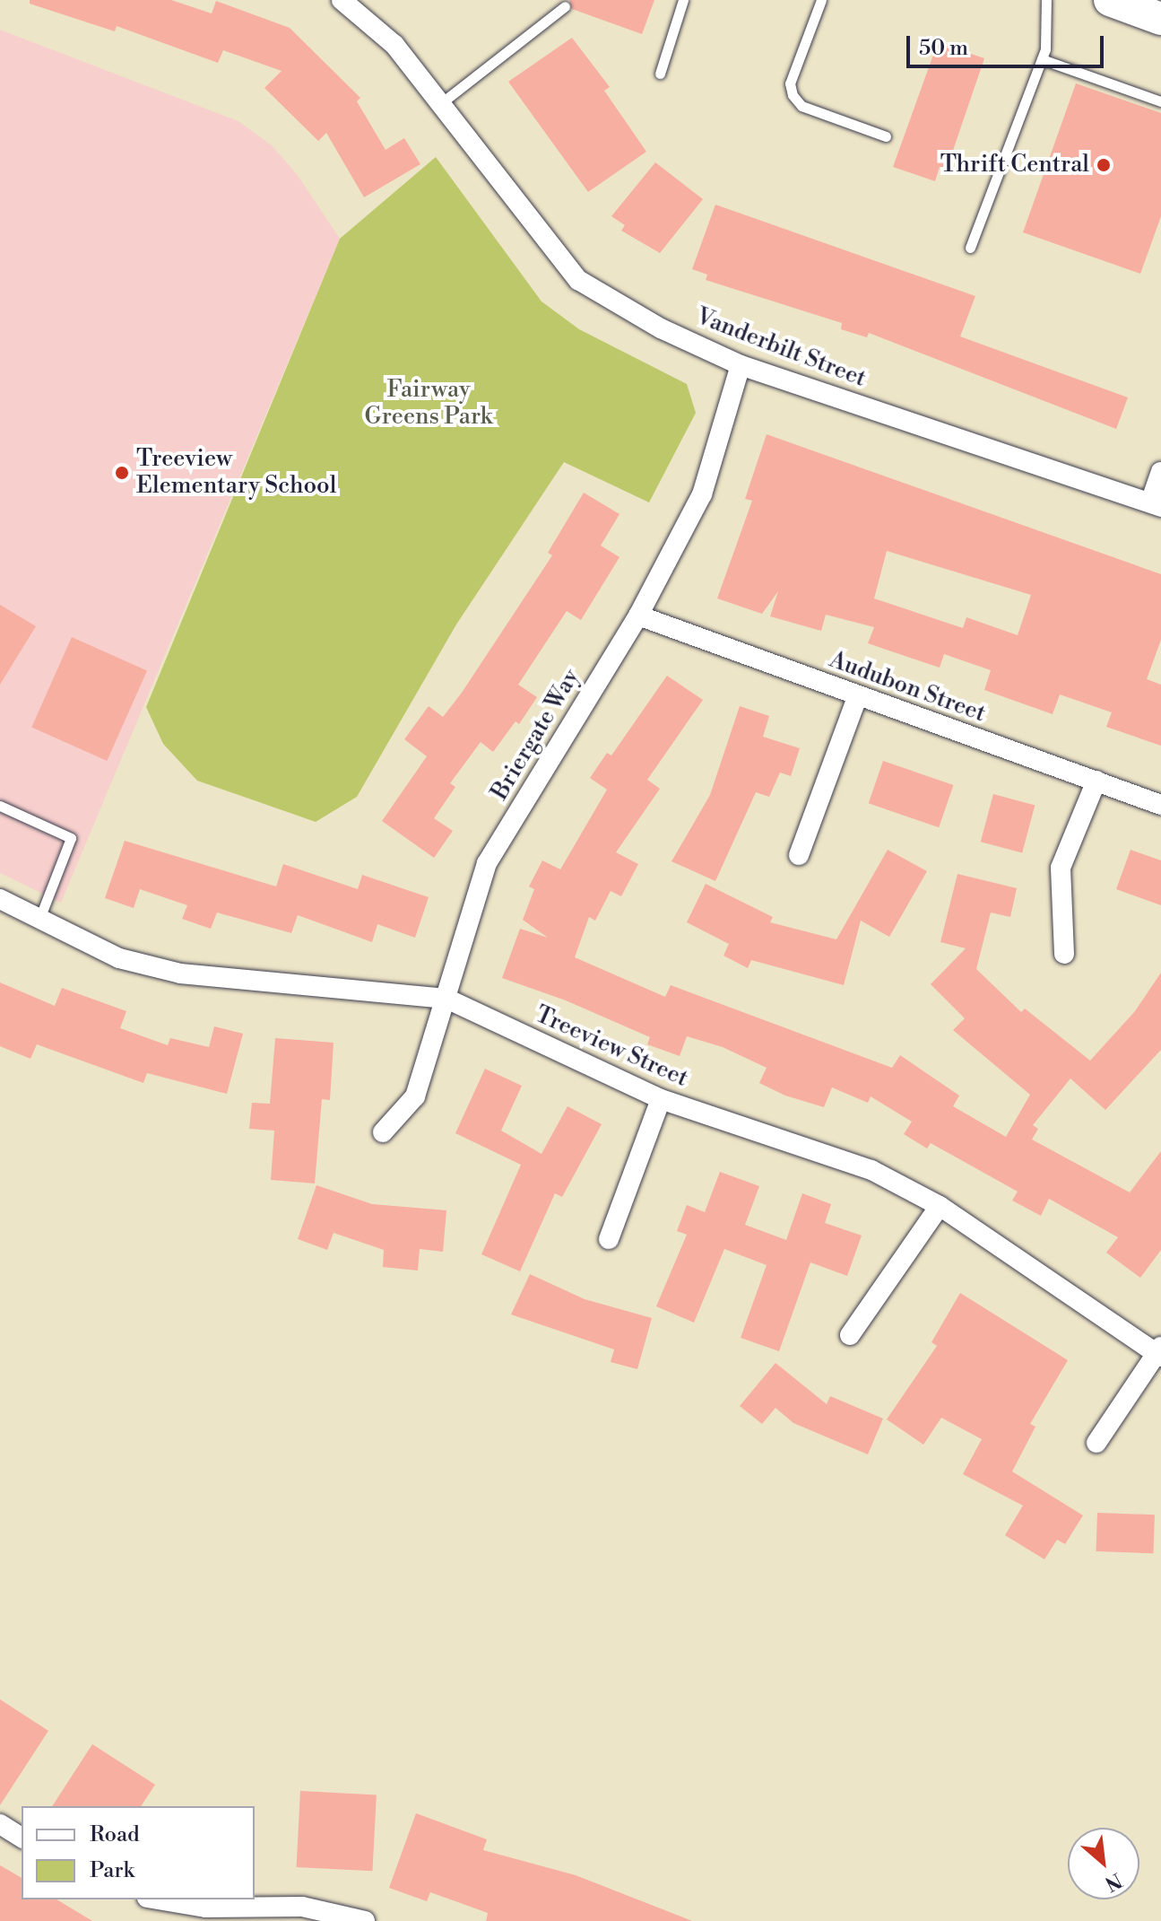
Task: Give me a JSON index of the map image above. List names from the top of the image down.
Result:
{
  "streets": {
    "street": [
      "Vanderbilt Street",
      "Audubon Street",
      "Briergate Way",
      "Treeview Street"
    ]
  },
  "crossings": [
    ["Vanderbilt Street", "Briergate Way"],
    ["Audubon Street", "Briergate Way"],
    ["Briergate Way", "Treeview Street"]
  ],
  "parks": ["Fairway Greens Park"],
  "places": ["Thrift Central", "Treeview Elementary School"],
  "legend": ["Road", "Park"],
  "scale_bar": "50 m",
  "north": "bottom right"
}
